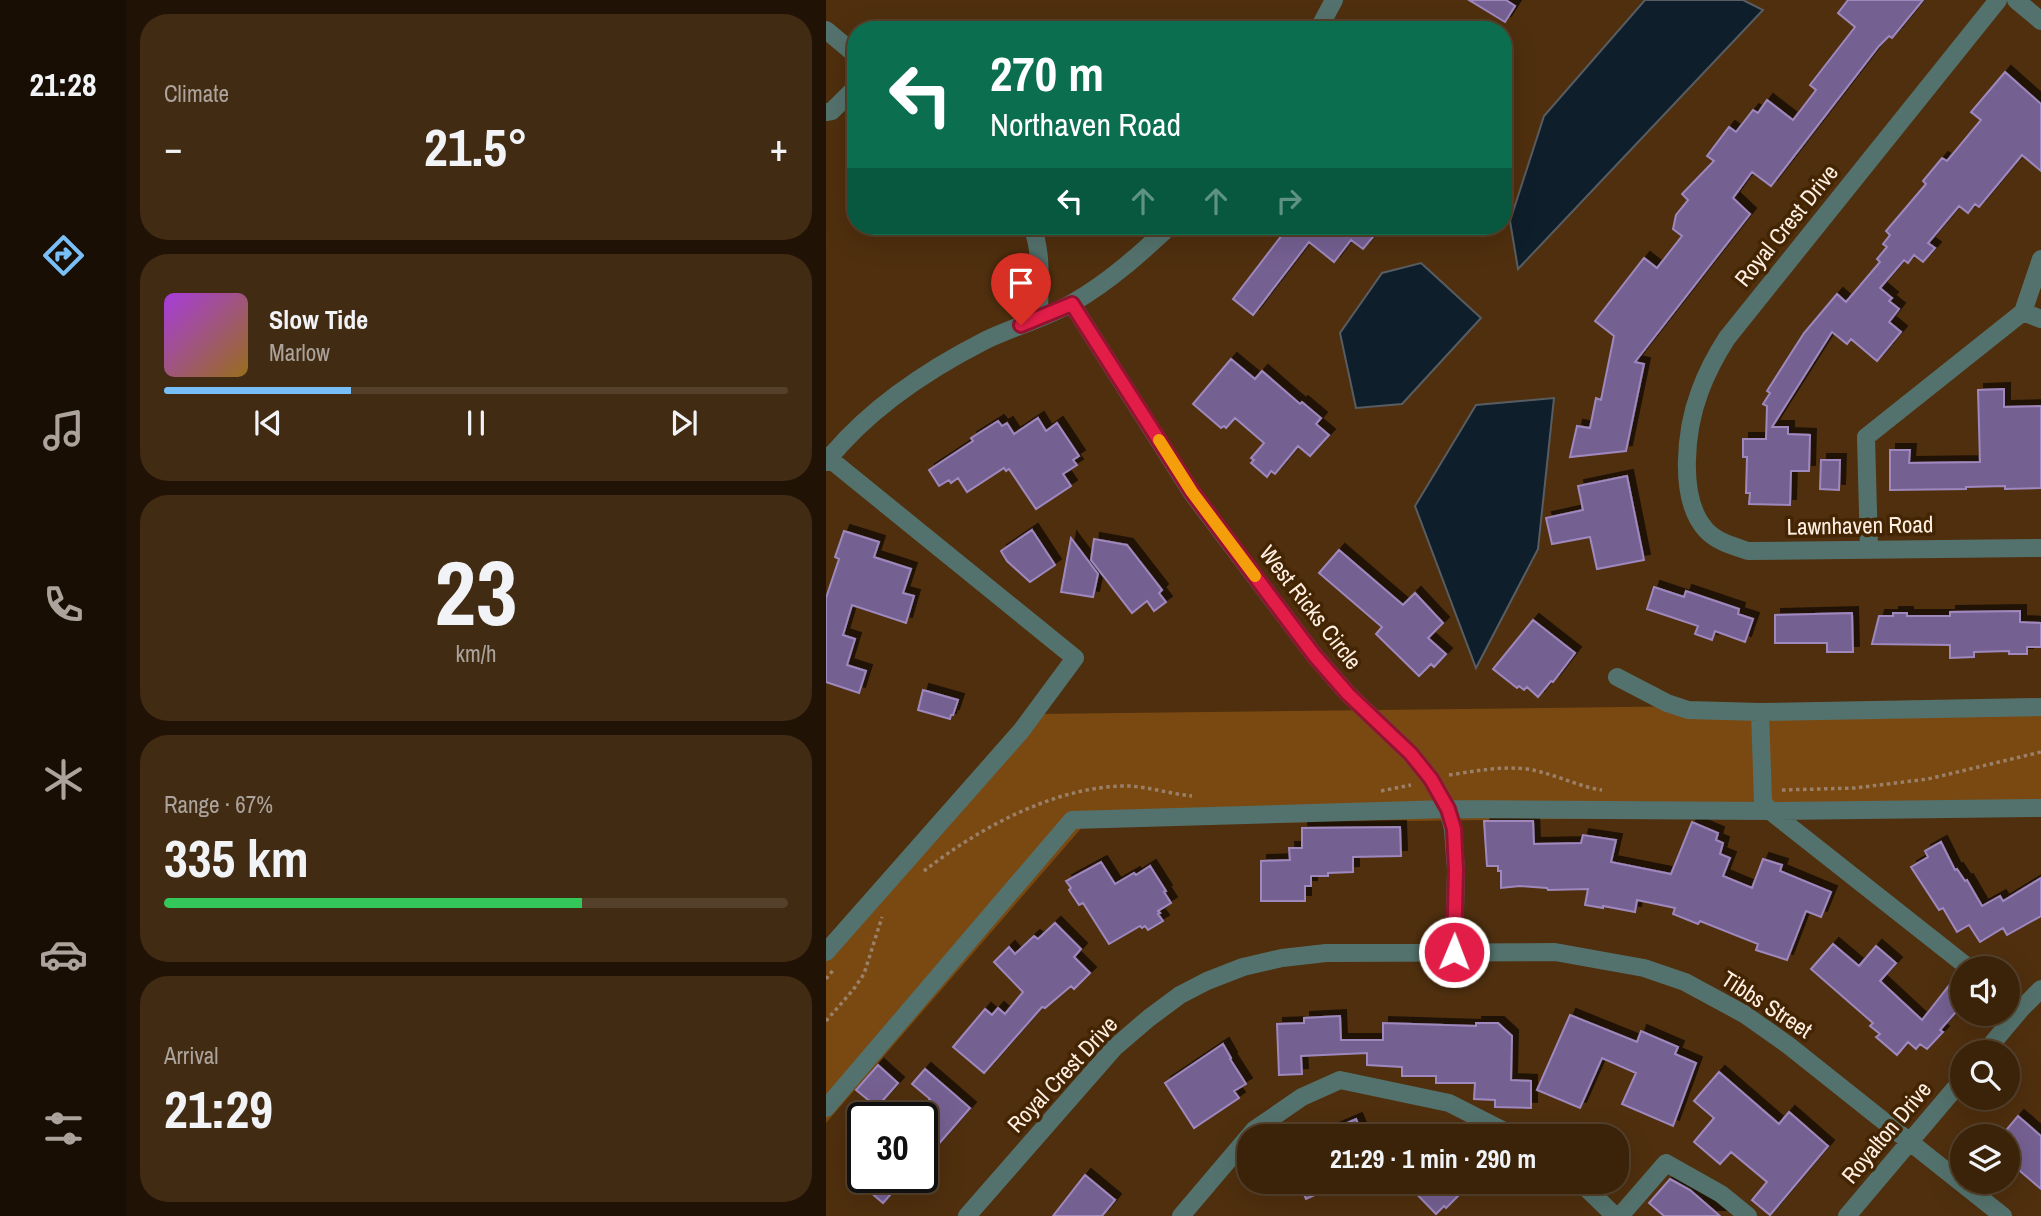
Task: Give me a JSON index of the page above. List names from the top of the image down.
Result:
{
  "streets": {
    "street": [
      "Royal Crest Drive",
      "Lawnhaven Road",
      "West Ricks Circle",
      "Tibbs Street",
      "Royalton Drive"
    ]
  },
  "crossings": [
    ["Royal Crest Drive", "Lawnhaven Road"],
    ["Royal Crest Drive", "West Ricks Circle"],
    ["Royal Crest Drive", "Tibbs Street"],
    ["West Ricks Circle", "Tibbs Street"],
    ["Tibbs Street", "Royalton Drive"]
  ],
  "page": {
    "tabs": "21:28",
    "tile": [
      "Climate",
      ["23", "km/h"],
      ["Range · 67%", "335 km"],
      ["Arrival", "21:29"]
    ],
    "turn": ["270 m", "Northaven Road"],
    "heat": ["−", "21.5°", "+"],
    "song": ["Slow Tide", "Marlow"],
    "limit": "30",
    "trip": "21:29 · 1 min · 290 m"
  }
}
